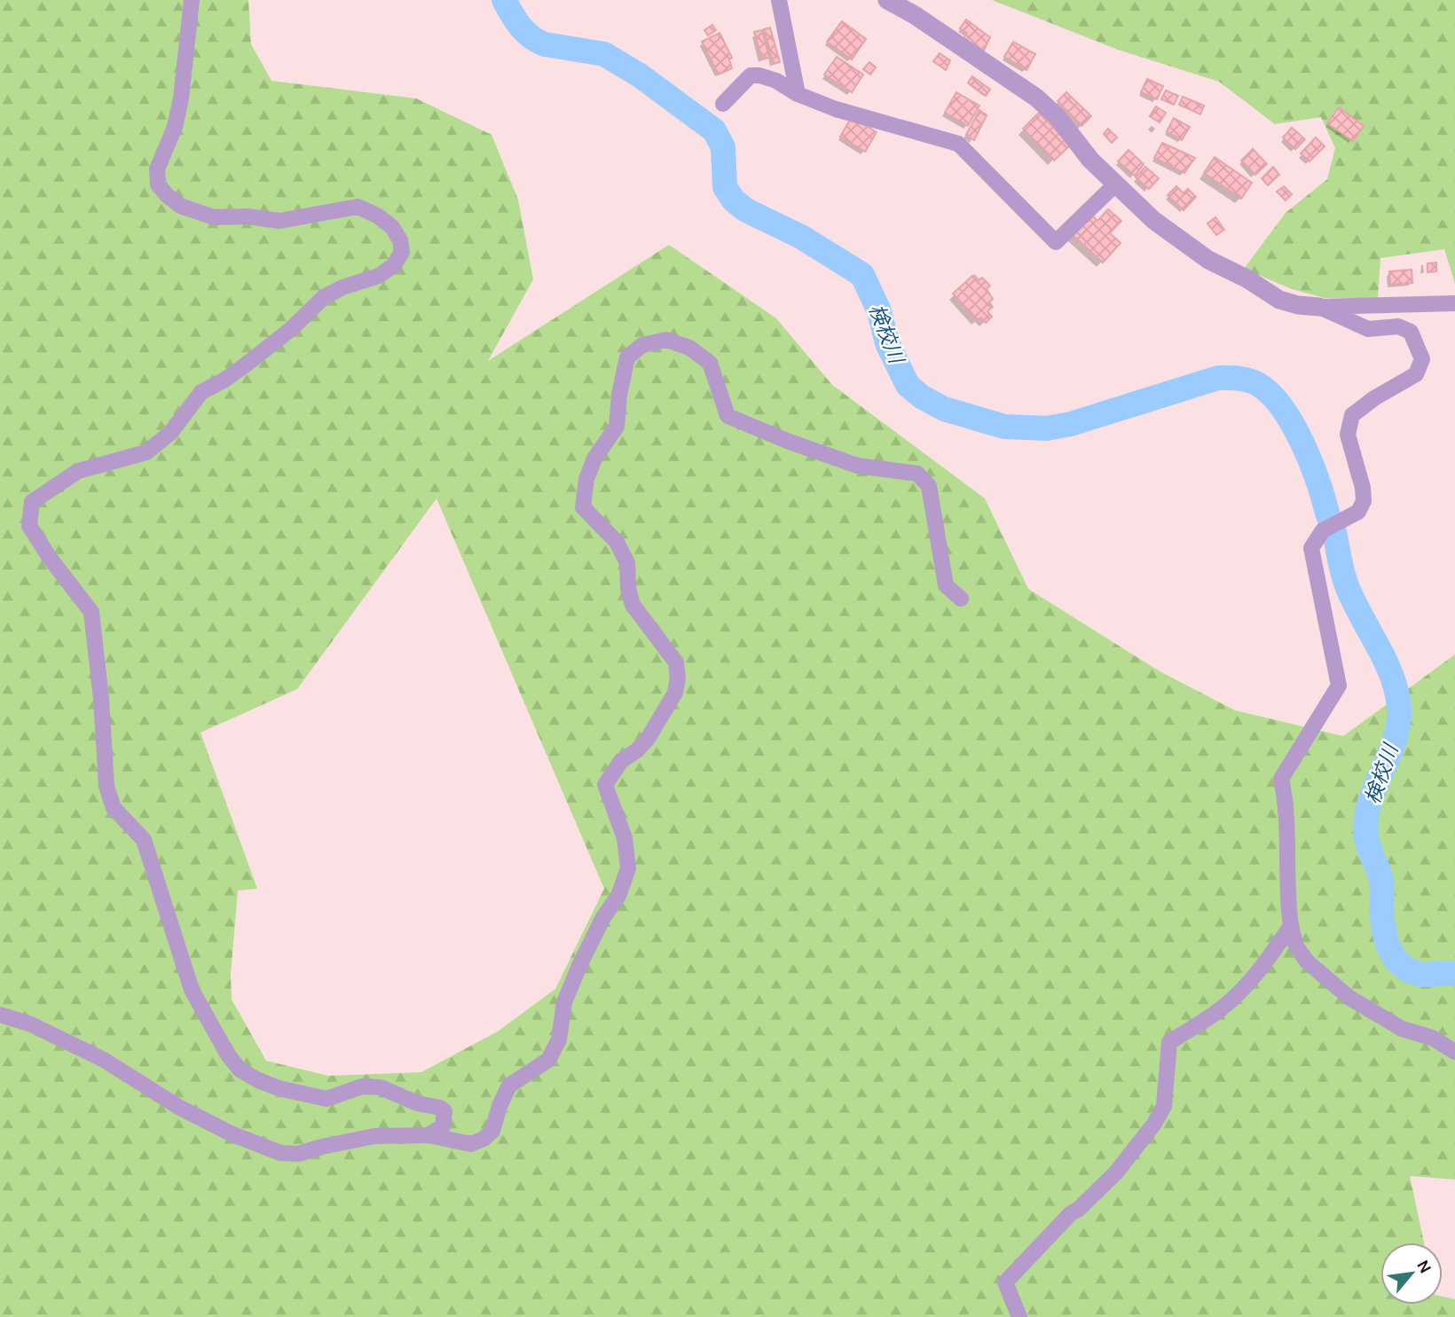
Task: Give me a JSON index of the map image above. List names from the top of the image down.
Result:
{
  "water": ["検校川"],
  "north": "top right"
}
